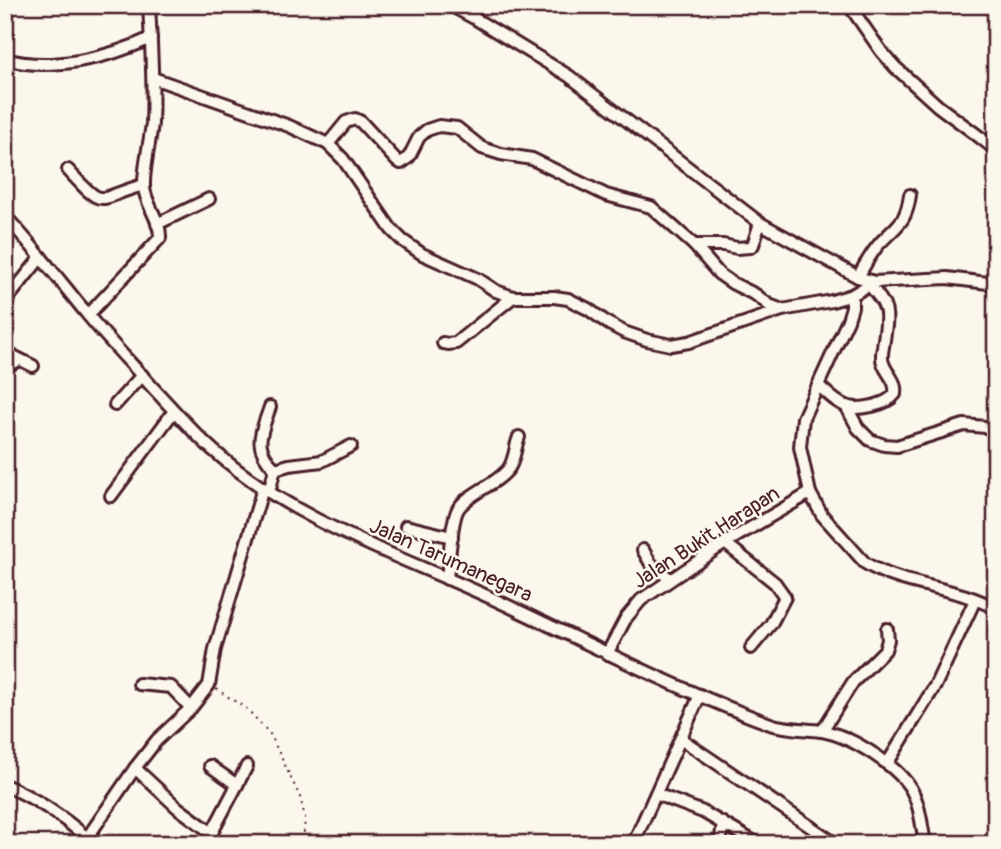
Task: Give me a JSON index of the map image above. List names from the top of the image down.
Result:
{
  "streets": {
    "street": ["Jalan Bukit Harapan", "Jalan Tarumanegara"]
  },
  "crossings": [
    ["Jalan Bukit Harapan", "Jalan Tarumanegara"]
  ]
}
